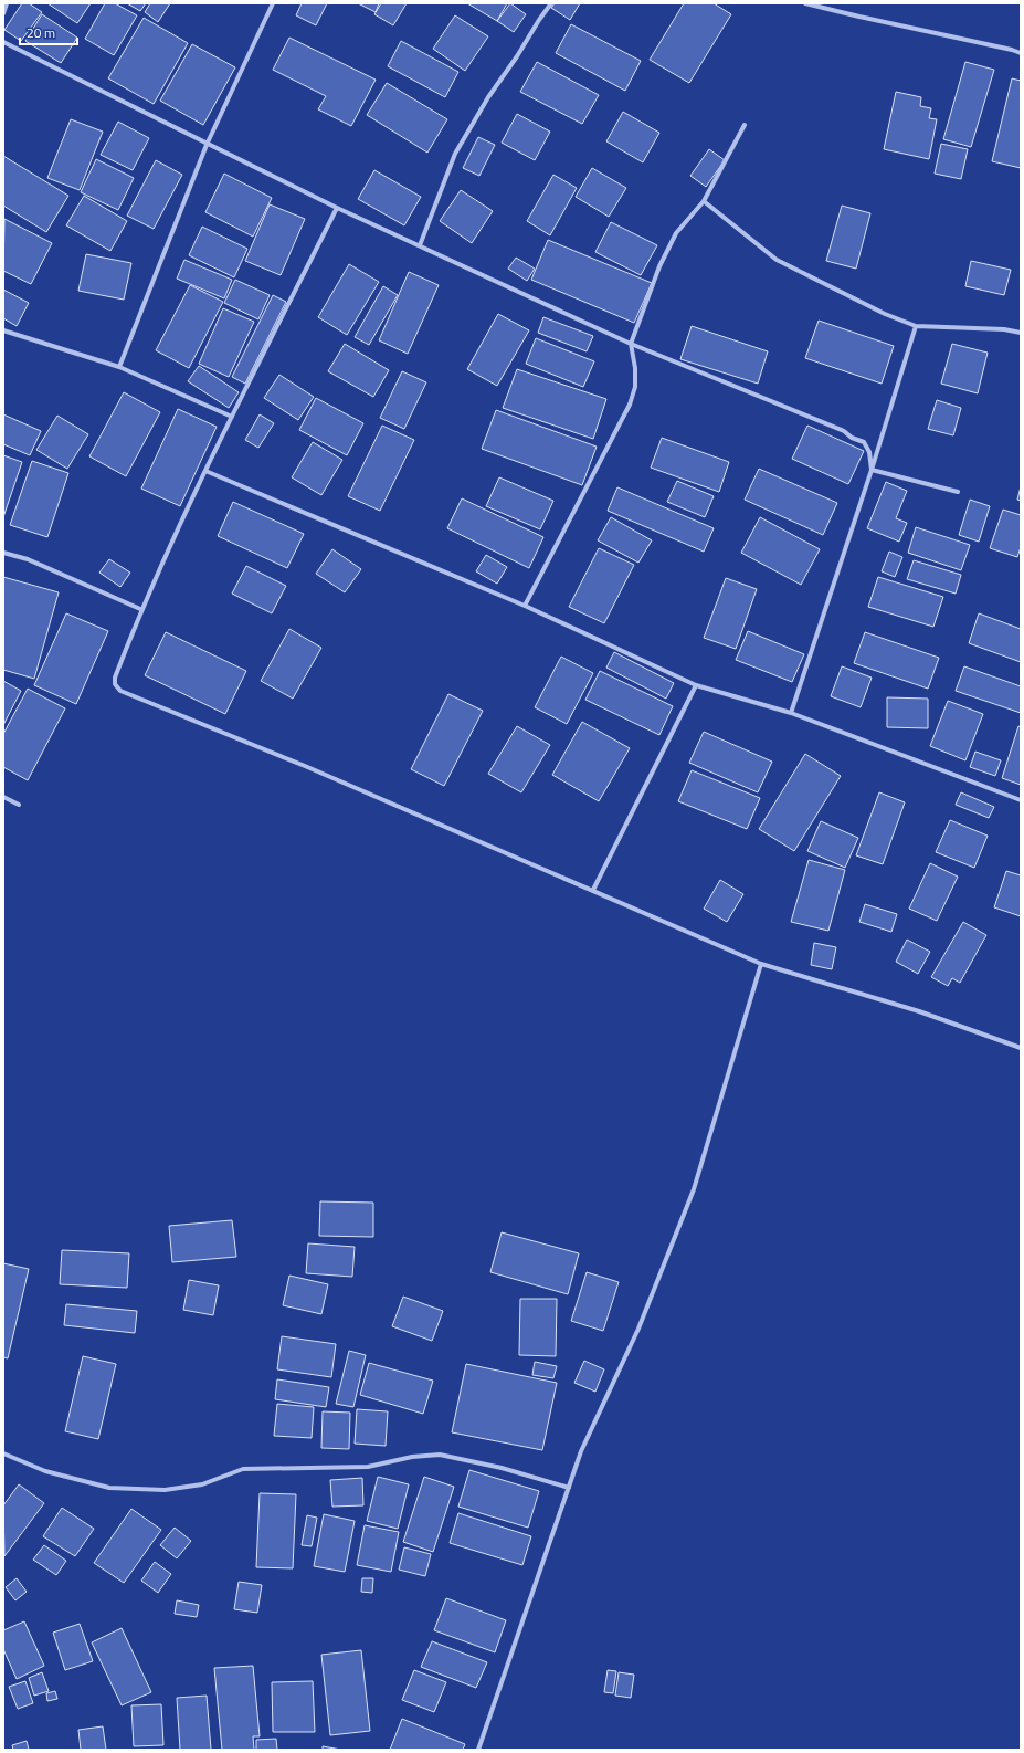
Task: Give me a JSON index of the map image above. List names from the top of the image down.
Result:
{
  "scale_bar": "20 m"
}
